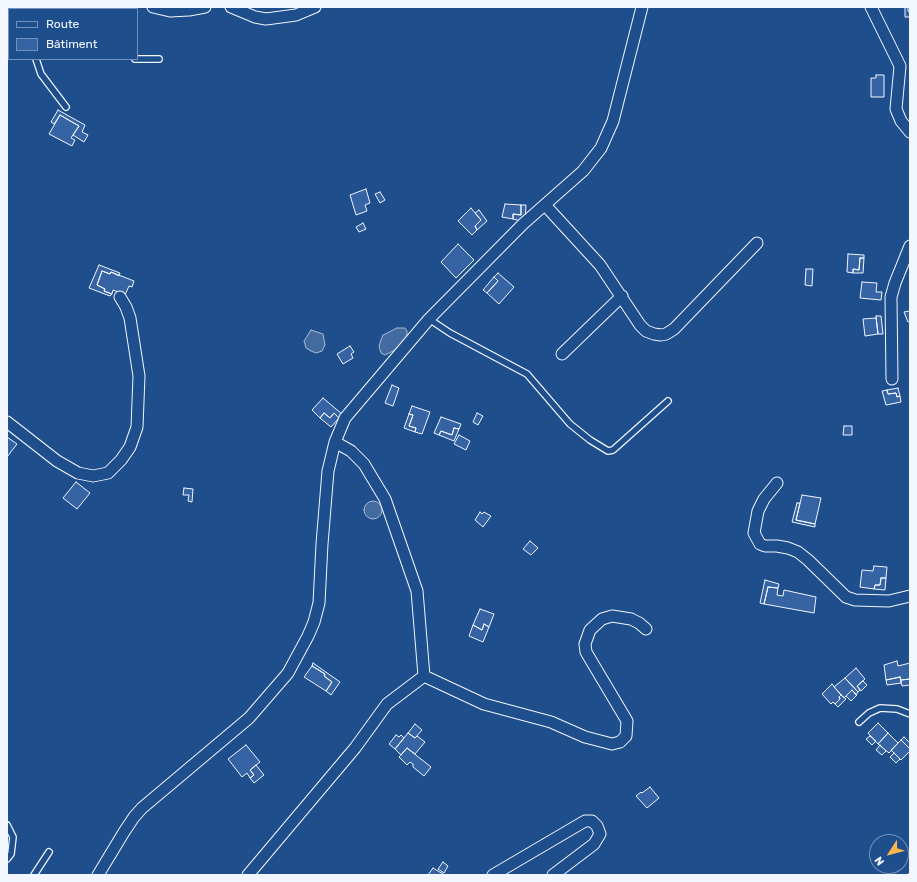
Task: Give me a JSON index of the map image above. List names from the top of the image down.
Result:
{
  "legend": ["Route", "Bâtiment"],
  "north": "bottom left"
}
